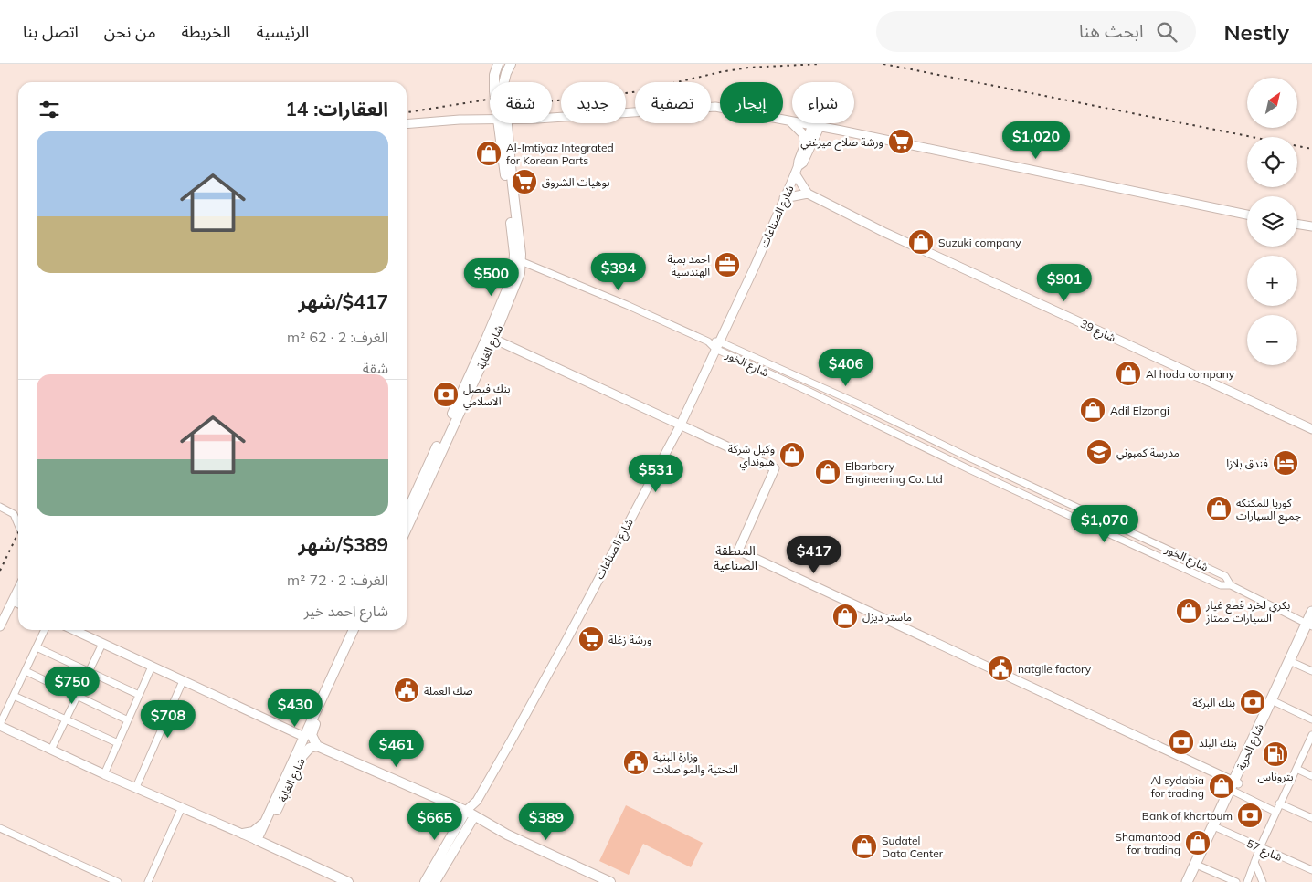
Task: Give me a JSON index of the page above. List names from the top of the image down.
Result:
{
  "streets": {
    "main road": ["شارع الغابة", "شارع الحرية"],
    "street": [
      "شارع الصناعات",
      "شارع 39",
      "شارع الخور",
      "شارع 57"
    ]
  },
  "crossings": [
    ["شارع الصناعات", "شارع الخور"],
    ["شارع الغابة", "شارع الخور"],
    ["شارع الخور", "شارع الحرية"],
    ["شارع الحرية", "شارع 57"]
  ],
  "districts": ["المنطقة الصناعية"],
  "places": {
    "supermarket": ["ورشة صلاح ميرغني", "بوهيات الشروق", "ورشة زغلة"],
    "shop": [
      "Al-Imtiyaz Integrated for Korean Parts",
      "Suzuki company",
      "Al hoda company",
      "Adil Elzongi",
      "وكيل شركة هيونداي",
      "Elbarbary Engineering Co. Ltd",
      "كوريا للمكنكه جميع السيارات",
      "بكري لخرد قطع غيار السيارات ممتاز",
      "ماستر ديزل",
      "Al sydabia for trading",
      "Shamantood for trading",
      "Sudatel Data Center"
    ],
    "office": ["احمد بمبة الهندسية"],
    "bank": [
      "بنك فيصل الاسلامي",
      "بنك البركة",
      "بنك البلد",
      "Bank of khartoum"
    ],
    "school or university": ["مدرسة كمبوني"],
    "hotel": ["فندق بلازا"],
    "public building": ["natgile factory", "صك العملة", "وزارة البنية التحتية والمواصلات"],
    "fuel station": ["بتروناس"]
  },
  "north": "top right",
  "page": {
    "header": "Nestly",
    "search": "ابحث هنا",
    "nav": [
      "الرئيسية",
      "الخريطة",
      "من نحن",
      "اتصل بنا"
    ],
    "map_buttons": ["+", "−"],
    "chip": [
      "شراء",
      "إيجار",
      "تصفية",
      "جديد",
      "شقة"
    ],
    "heading": "العقارات: 14",
    "price": [
      "$1,020",
      "$394",
      "$500",
      "$901",
      "$406",
      "$531",
      "$1,070",
      "$417",
      "$750",
      "$430",
      "$708",
      "$461",
      "$665",
      "$389"
    ],
    "list": [
      {
        "name": "$417/شهر",
        "note": "الغرف: 2 · 62 m² · شقة"
      },
      {
        "name": "$389/شهر",
        "note": "الغرف: 2 · 72 m² · شارع احمد خير"
      }
    ]
  }
}
